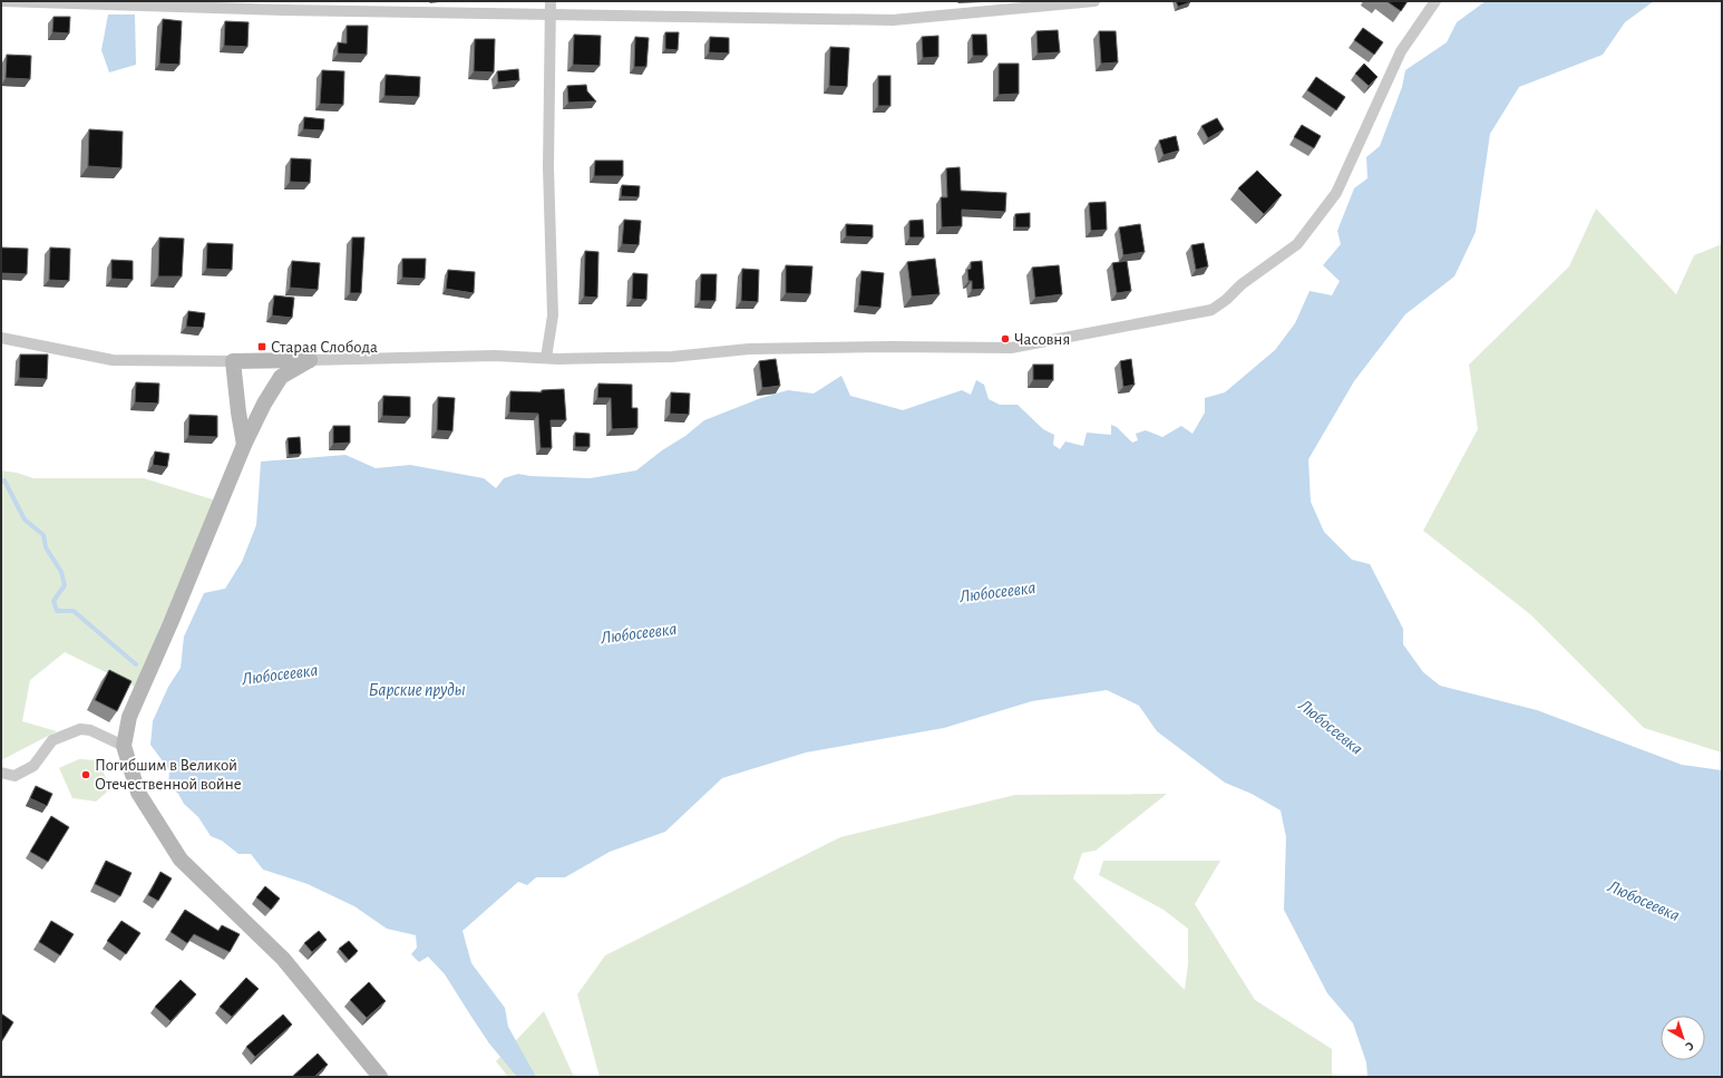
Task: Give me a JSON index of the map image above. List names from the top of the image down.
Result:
{
  "water": ["Любосеевка", "Барские пруды"],
  "places": {
    "other": ["Часовня", "Погибшим в Великой Отечественной войне"],
    "transit": ["Старая Слобода"]
  },
  "north": "bottom right"
}
